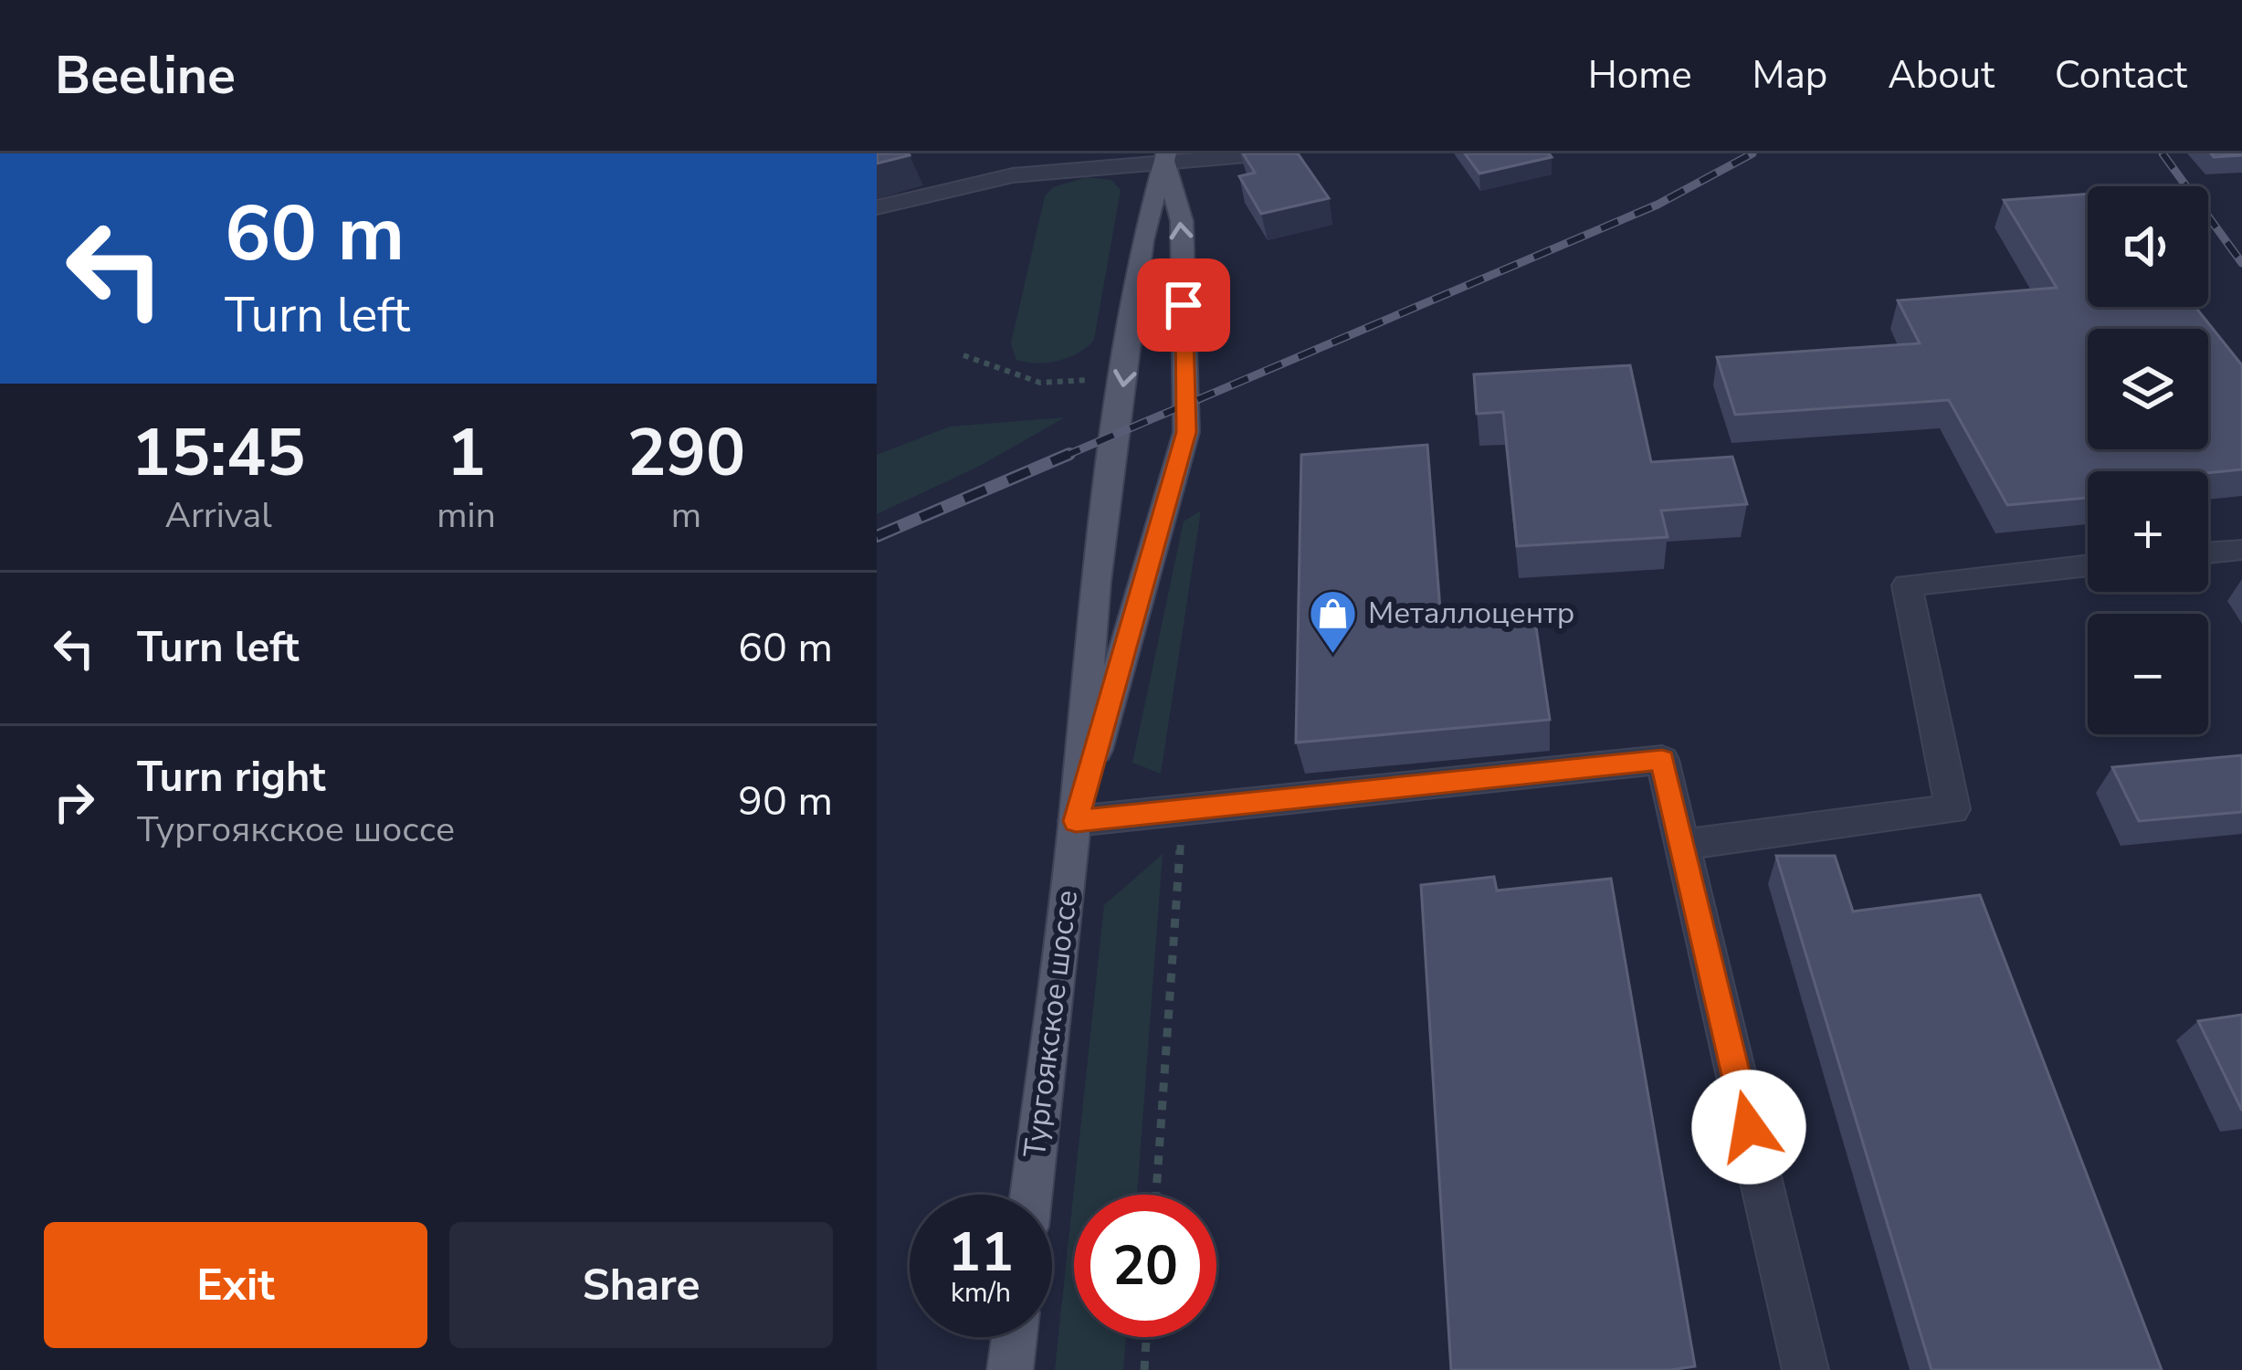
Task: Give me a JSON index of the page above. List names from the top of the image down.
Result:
{
  "streets": {
    "main road": ["Тургоякское шоссе"]
  },
  "places": {
    "shop": ["Металлоцентр"]
  },
  "page": {
    "header": "Beeline",
    "nav": [
      "Home",
      "Map",
      "About",
      "Contact"
    ],
    "turn": ["60 m", "Turn left"],
    "map_buttons": ["+", "−"],
    "eta": [
      "15:45",
      "Arrival",
      "1",
      "min",
      "290",
      "m"
    ],
    "list": [
      {
        "name": "Turn left",
        "value": "60 m"
      },
      {
        "name": "Turn right",
        "note": "Тургоякское шоссе",
        "value": "90 m"
      }
    ],
    "speed": "11 km/h",
    "limit": "20",
    "buttons": ["Exit", "Share"]
  }
}
